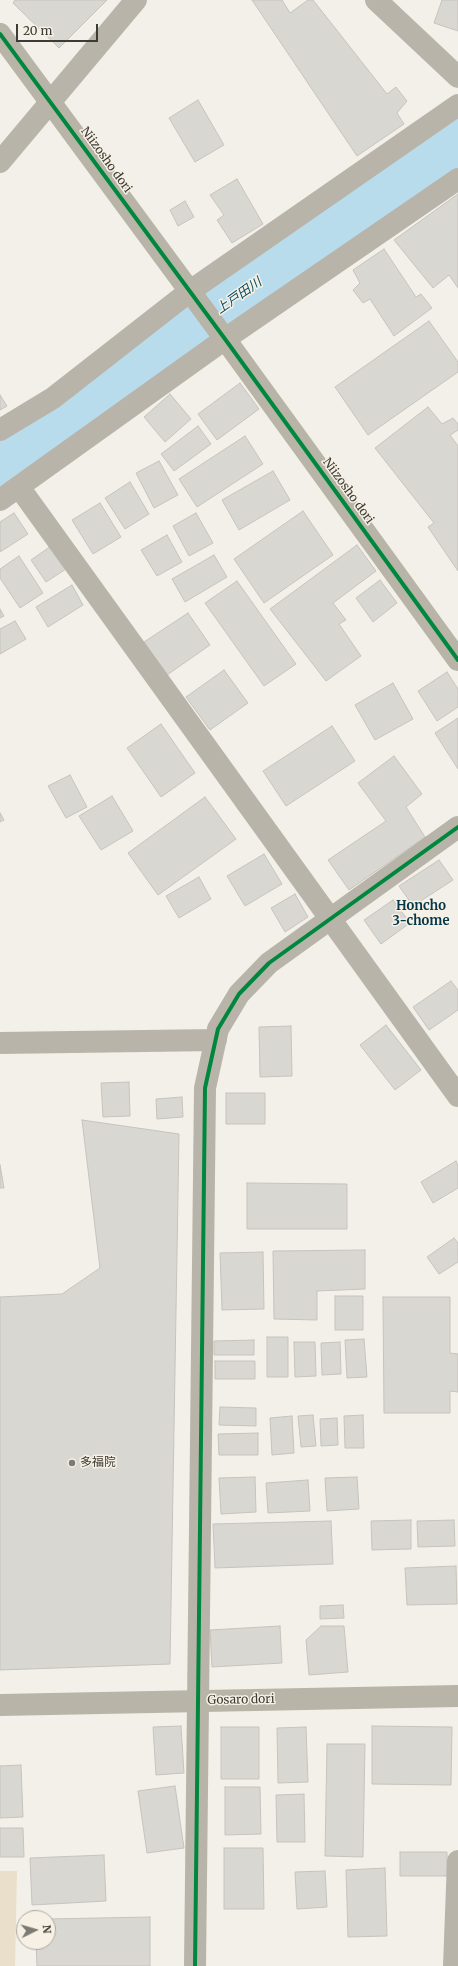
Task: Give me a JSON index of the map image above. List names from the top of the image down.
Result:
{
  "streets": {
    "street": ["Niizosho dori", "Gosaro dori"]
  },
  "districts": ["Honcho 3-chome"],
  "water": ["上戸田川"],
  "places": ["多福院"],
  "scale_bar": "20 m",
  "north": "right"
}
